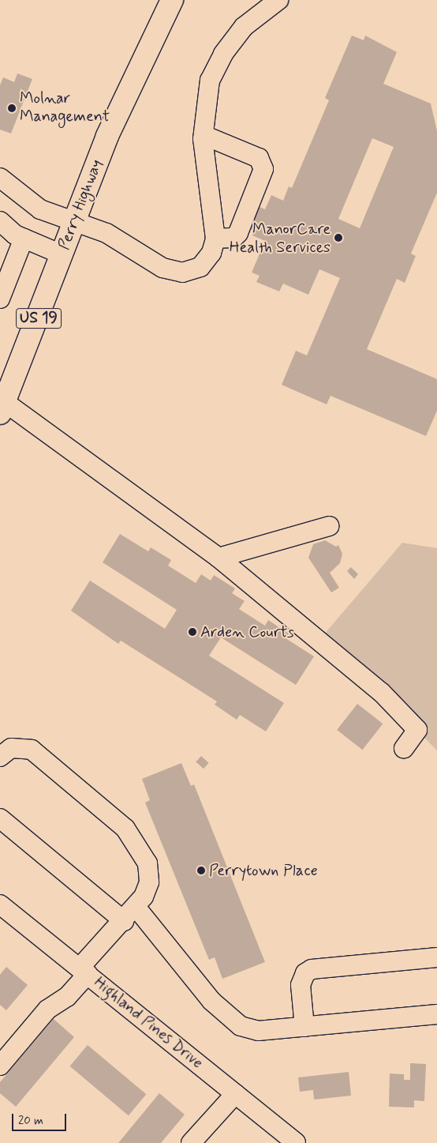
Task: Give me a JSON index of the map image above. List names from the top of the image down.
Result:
{
  "streets": {
    "main road": ["Perry Highway", "US 19"],
    "street": ["Highland Pines Drive"]
  },
  "places": [
    "Molnar Management",
    "ManorCare Health Services",
    "Arden Courts",
    "Perrytown Place"
  ],
  "scale_bar": "20 m"
}
